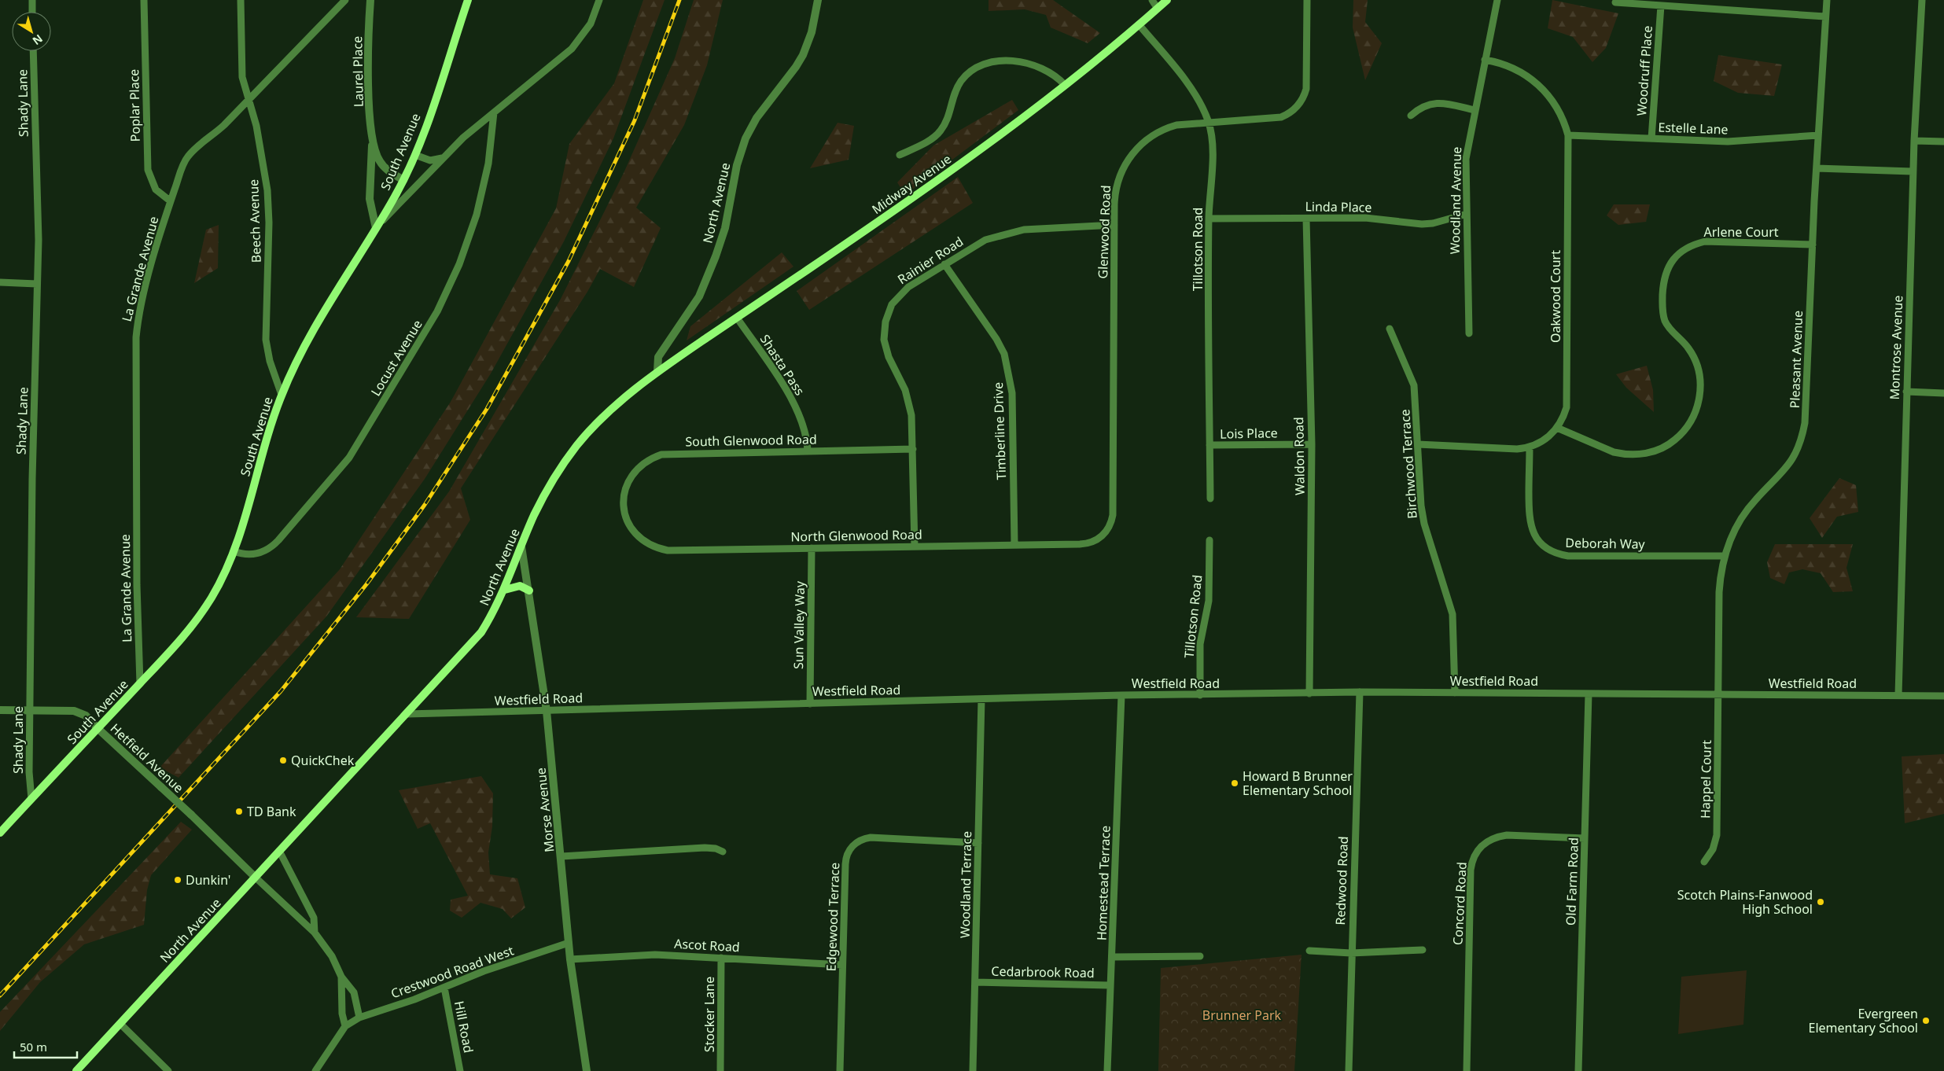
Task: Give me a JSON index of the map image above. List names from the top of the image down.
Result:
{
  "streets": {
    "main road": ["South Avenue", "Midway Avenue", "North Avenue"],
    "street": [
      "Woodruff Place",
      "Laurel Place",
      "Shady Lane",
      "Poplar Place",
      "Estelle Lane",
      "Woodland Avenue",
      "Linda Place",
      "Beech Avenue",
      "Glenwood Road",
      "Arlene Court",
      "Tillotson Road",
      "Rainier Road",
      "La Grande Avenue",
      "Oakwood Court",
      "Montrose Avenue",
      "Locust Avenue",
      "Pleasant Avenue",
      "Shasta Pass",
      "Timberline Drive",
      "Lois Place",
      "South Glenwood Road",
      "Waldon Road",
      "Birchwood Terrace",
      "North Glenwood Road",
      "Deborah Way",
      "Sun Valley Way",
      "Westfield Road",
      "Hetfield Avenue",
      "Happel Court",
      "Morse Avenue",
      "Redwood Road",
      "Old Farm Road",
      "Homestead Terrace",
      "Woodland Terrace",
      "Concord Road",
      "Edgewood Terrace",
      "Ascot Road",
      "Crestwood Road West",
      "Cedarbrook Road",
      "Stocker Lane",
      "Hill Road"
    ]
  },
  "crossings": [
    ["Woodruff Place", "Estelle Lane"],
    ["Laurel Place", "South Avenue"],
    ["Shady Lane", "South Avenue"],
    ["Shady Lane", "Hetfield Avenue"],
    ["Poplar Place", "La Grande Avenue"],
    ["Estelle Lane", "Oakwood Court"],
    ["Estelle Lane", "Pleasant Avenue"],
    ["South Avenue", "Beech Avenue"],
    ["South Avenue", "La Grande Avenue"],
    ["South Avenue", "Locust Avenue"],
    ["South Avenue", "Hetfield Avenue"],
    ["Midway Avenue", "North Avenue"],
    ["Midway Avenue", "Tillotson Road"],
    ["Midway Avenue", "Shasta Pass"],
    ["Woodland Avenue", "Linda Place"],
    ["Woodland Avenue", "Oakwood Court"],
    ["North Avenue", "Westfield Road"],
    ["North Avenue", "Hetfield Avenue"],
    ["North Avenue", "Morse Avenue"],
    ["Linda Place", "Tillotson Road"],
    ["Linda Place", "Waldon Road"],
    ["Beech Avenue", "La Grande Avenue"],
    ["Glenwood Road", "Tillotson Road"],
    ["Glenwood Road", "Rainier Road"],
    ["Glenwood Road", "North Glenwood Road"],
    ["Arlene Court", "Oakwood Court"],
    ["Arlene Court", "Pleasant Avenue"],
    ["Tillotson Road", "Lois Place"],
    ["Tillotson Road", "Westfield Road"],
    ["Rainier Road", "Timberline Drive"],
    ["Rainier Road", "South Glenwood Road"],
    ["Rainier Road", "North Glenwood Road"],
    ["Oakwood Court", "Birchwood Terrace"],
    ["Oakwood Court", "Deborah Way"],
    ["Montrose Avenue", "Westfield Road"],
    ["Pleasant Avenue", "Deborah Way"],
    ["Pleasant Avenue", "Westfield Road"],
    ["Pleasant Avenue", "Happel Court"],
    ["Shasta Pass", "South Glenwood Road"],
    ["Timberline Drive", "North Glenwood Road"],
    ["Lois Place", "Waldon Road"],
    ["South Glenwood Road", "North Glenwood Road"],
    ["Waldon Road", "Westfield Road"],
    ["Birchwood Terrace", "Westfield Road"],
    ["North Glenwood Road", "Sun Valley Way"],
    ["Sun Valley Way", "Westfield Road"],
    ["Westfield Road", "Happel Court"],
    ["Westfield Road", "Morse Avenue"],
    ["Westfield Road", "Redwood Road"],
    ["Westfield Road", "Old Farm Road"],
    ["Westfield Road", "Homestead Terrace"],
    ["Westfield Road", "Woodland Terrace"],
    ["Morse Avenue", "Ascot Road"],
    ["Morse Avenue", "Crestwood Road West"],
    ["Old Farm Road", "Concord Road"],
    ["Homestead Terrace", "Cedarbrook Road"],
    ["Woodland Terrace", "Edgewood Terrace"],
    ["Woodland Terrace", "Cedarbrook Road"],
    ["Edgewood Terrace", "Ascot Road"],
    ["Ascot Road", "Stocker Lane"],
    ["Crestwood Road West", "Hill Road"]
  ],
  "parks": ["Brunner Park"],
  "places": [
    "QuickChek",
    "Howard B Brunner Elementary School",
    "TD Bank",
    "Dunkin'",
    "Scotch Plains-Fanwood High School",
    "Evergreen Elementary School"
  ],
  "scale_bar": "50 m",
  "north": "bottom right"
}
